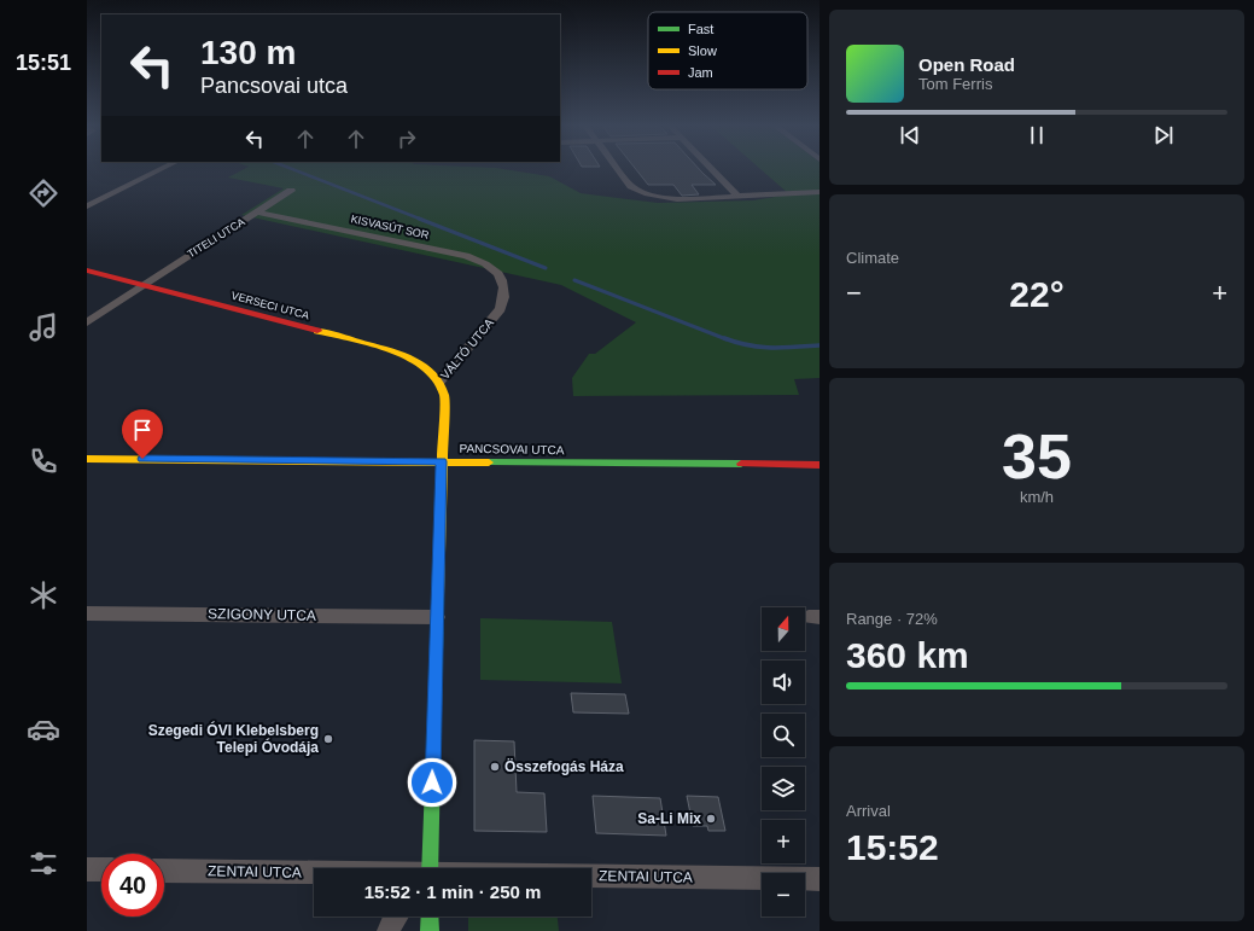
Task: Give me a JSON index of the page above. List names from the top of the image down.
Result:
{
  "streets": {
    "street": [
      "KISVASÚT SOR",
      "TITELI UTCA",
      "VERSECI UTCA",
      "VÁLTÓ UTCA",
      "PANCSOVAI UTCA",
      "SZIGONY UTCA",
      "ZENTAI UTCA"
    ]
  },
  "crossings": [
    ["KISVASÚT SOR", "TITELI UTCA"],
    ["KISVASÚT SOR", "VÁLTÓ UTCA"],
    ["TITELI UTCA", "VERSECI UTCA"],
    ["VERSECI UTCA", "VÁLTÓ UTCA"],
    ["VÁLTÓ UTCA", "PANCSOVAI UTCA"],
    ["VÁLTÓ UTCA", "SZIGONY UTCA"]
  ],
  "places": ["Szegedi ÓVI Klebelsberg Telepi Óvodája", "Összefogás Háza", "Sa-Li Mix"],
  "legend": ["Fast", "Slow", "Jam"],
  "north": "top",
  "page": {
    "tabs": "15:51",
    "turn": ["130 m", "Pancsovai utca"],
    "song": ["Open Road", "Tom Ferris"],
    "tile": [
      "Climate",
      ["35", "km/h"],
      ["Range · 72%", "360 km"],
      ["Arrival", "15:52"]
    ],
    "heat": ["−", "22°", "+"],
    "map_buttons": ["+", "−"],
    "limit": "40",
    "trip": "15:52 · 1 min · 250 m"
  }
}
